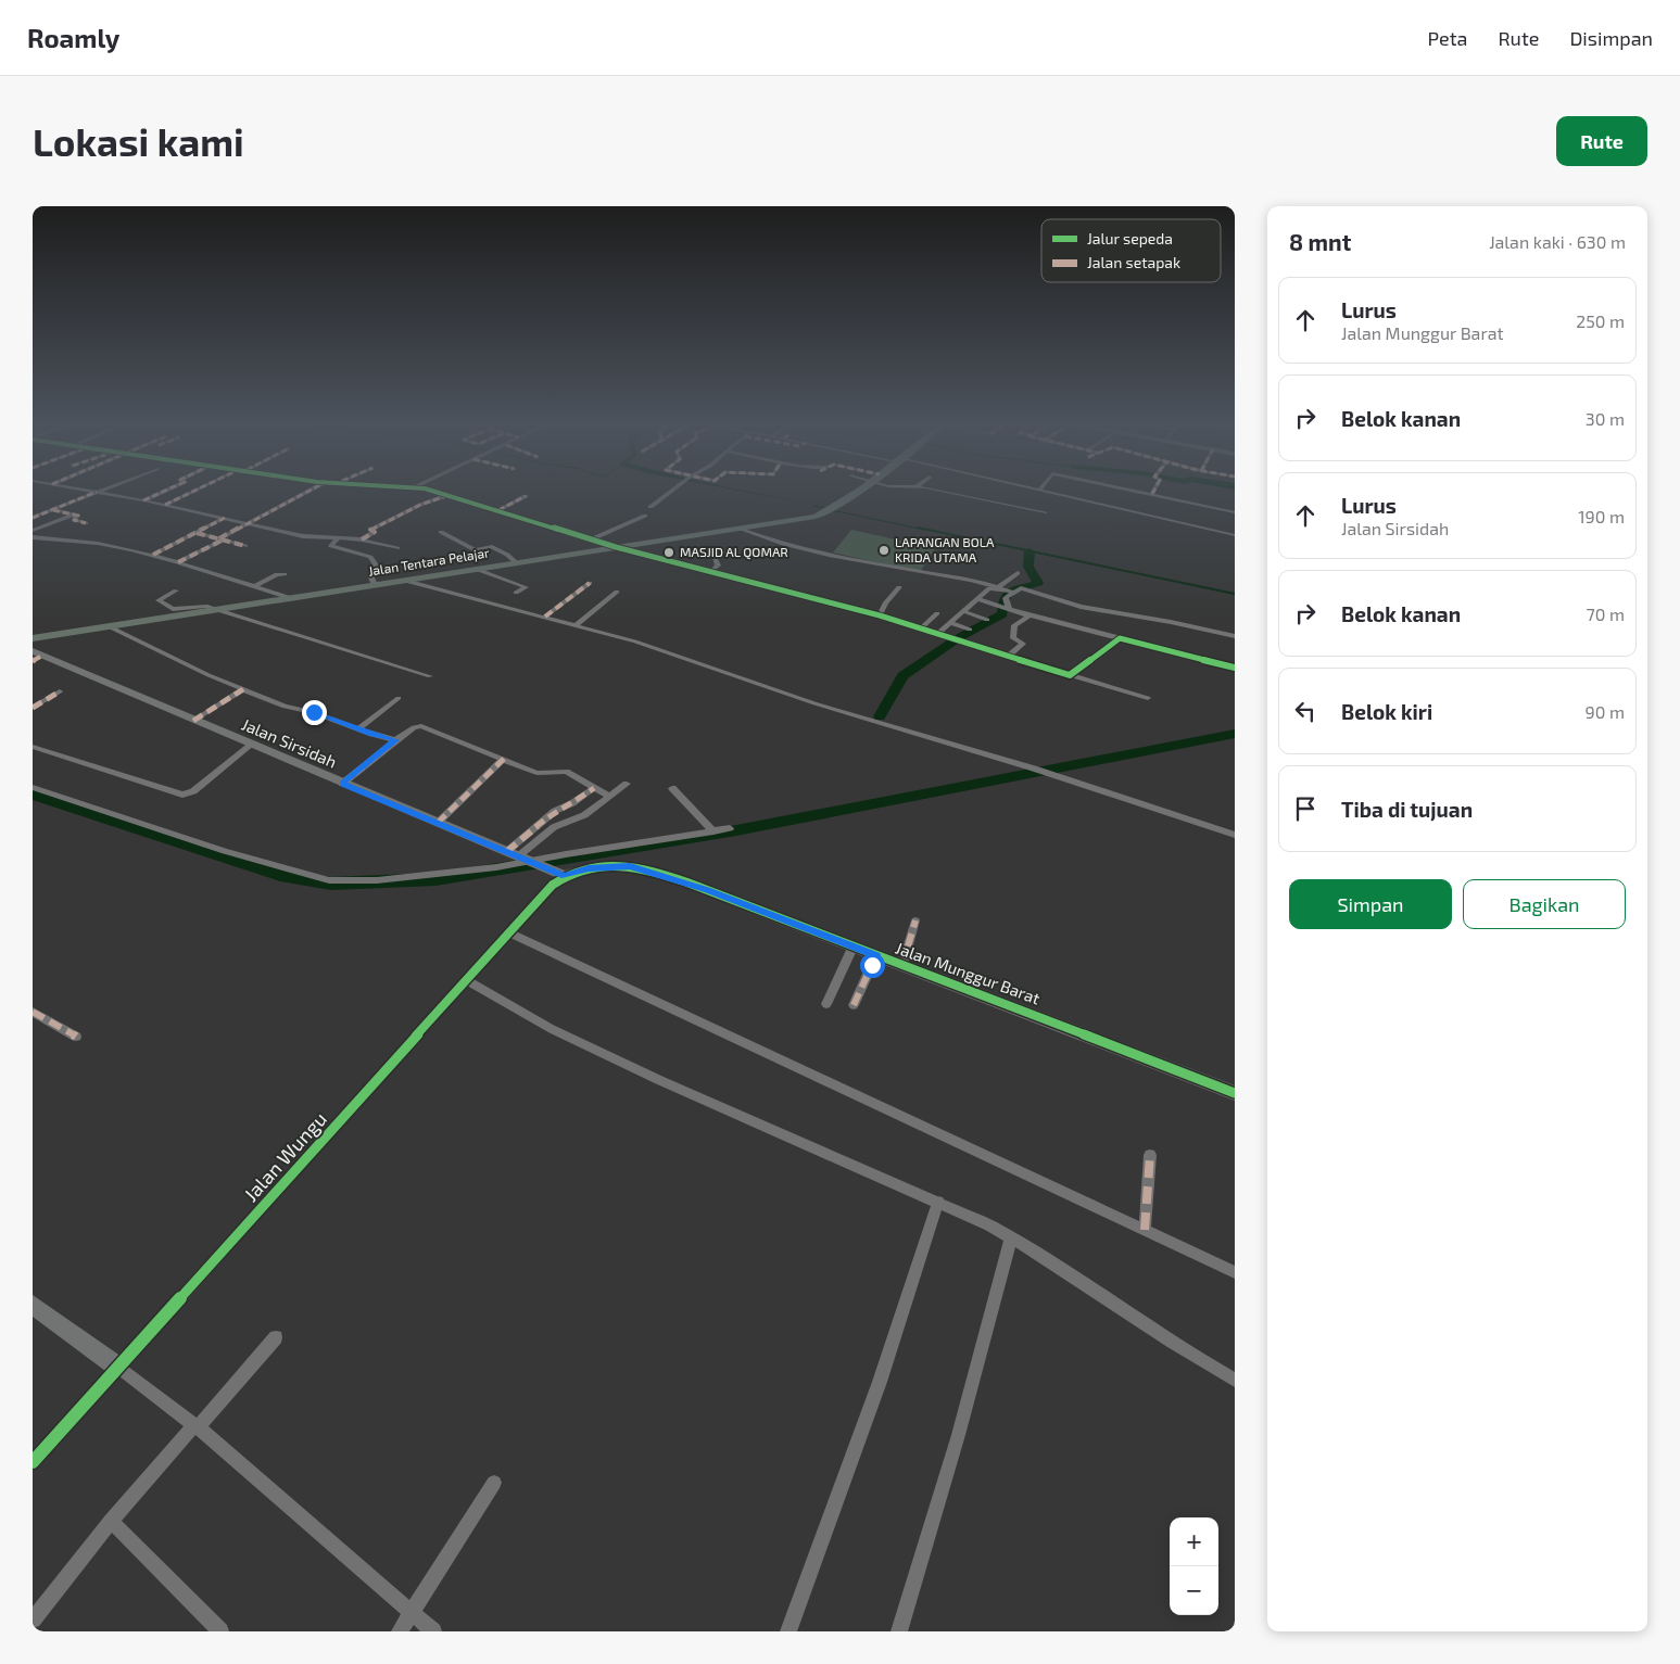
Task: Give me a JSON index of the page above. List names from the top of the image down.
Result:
{
  "streets": {
    "highway": ["Jalan Tentara Pelajar"],
    "street": ["Jalan Sirsidah", "Jalan Munggur Barat", "Jalan Wungu"]
  },
  "crossings": [
    ["Jalan Sirsidah", "Jalan Munggur Barat"],
    ["Jalan Sirsidah", "Jalan Wungu"],
    ["Jalan Munggur Barat", "Jalan Wungu"]
  ],
  "places": ["LAPANGAN BOLA KRIDA UTAMA", "MASJID AL QOMAR"],
  "legend": ["Jalur sepeda", "Jalan setapak"],
  "page": {
    "header": "Roamly",
    "nav": ["Peta", "Rute", "Disimpan"],
    "buttons": [
      "Rute",
      ["Simpan", "Bagikan"]
    ],
    "title": "Lokasi kami",
    "heading": ["8 mnt", "Jalan kaki · 630 m"],
    "list": [
      ["Lurus", "Jalan Munggur Barat", "250 m"],
      ["Belok kanan", "30 m"],
      ["Lurus", "Jalan Sirsidah", "190 m"],
      ["Belok kanan", "70 m"],
      ["Belok kiri", "90 m"],
      "Tiba di tujuan"
    ],
    "map_buttons": ["+", "−"]
  }
}
